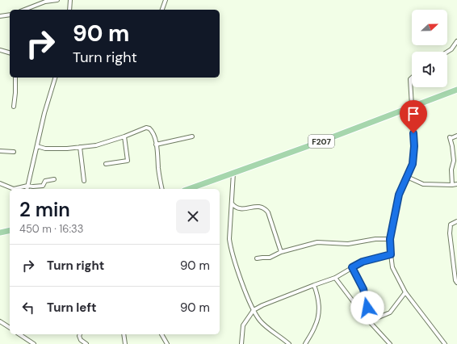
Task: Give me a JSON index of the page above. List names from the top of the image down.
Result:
{
  "streets": {
    "main road": ["F207"]
  },
  "north": "right",
  "page": {
    "turn": ["90 m", "Turn right"],
    "heading": ["2 min", "450 m · 16:33"],
    "list": [
      {
        "name": "Turn right",
        "value": "90 m"
      },
      {
        "name": "Turn left",
        "value": "90 m"
      }
    ]
  }
}
